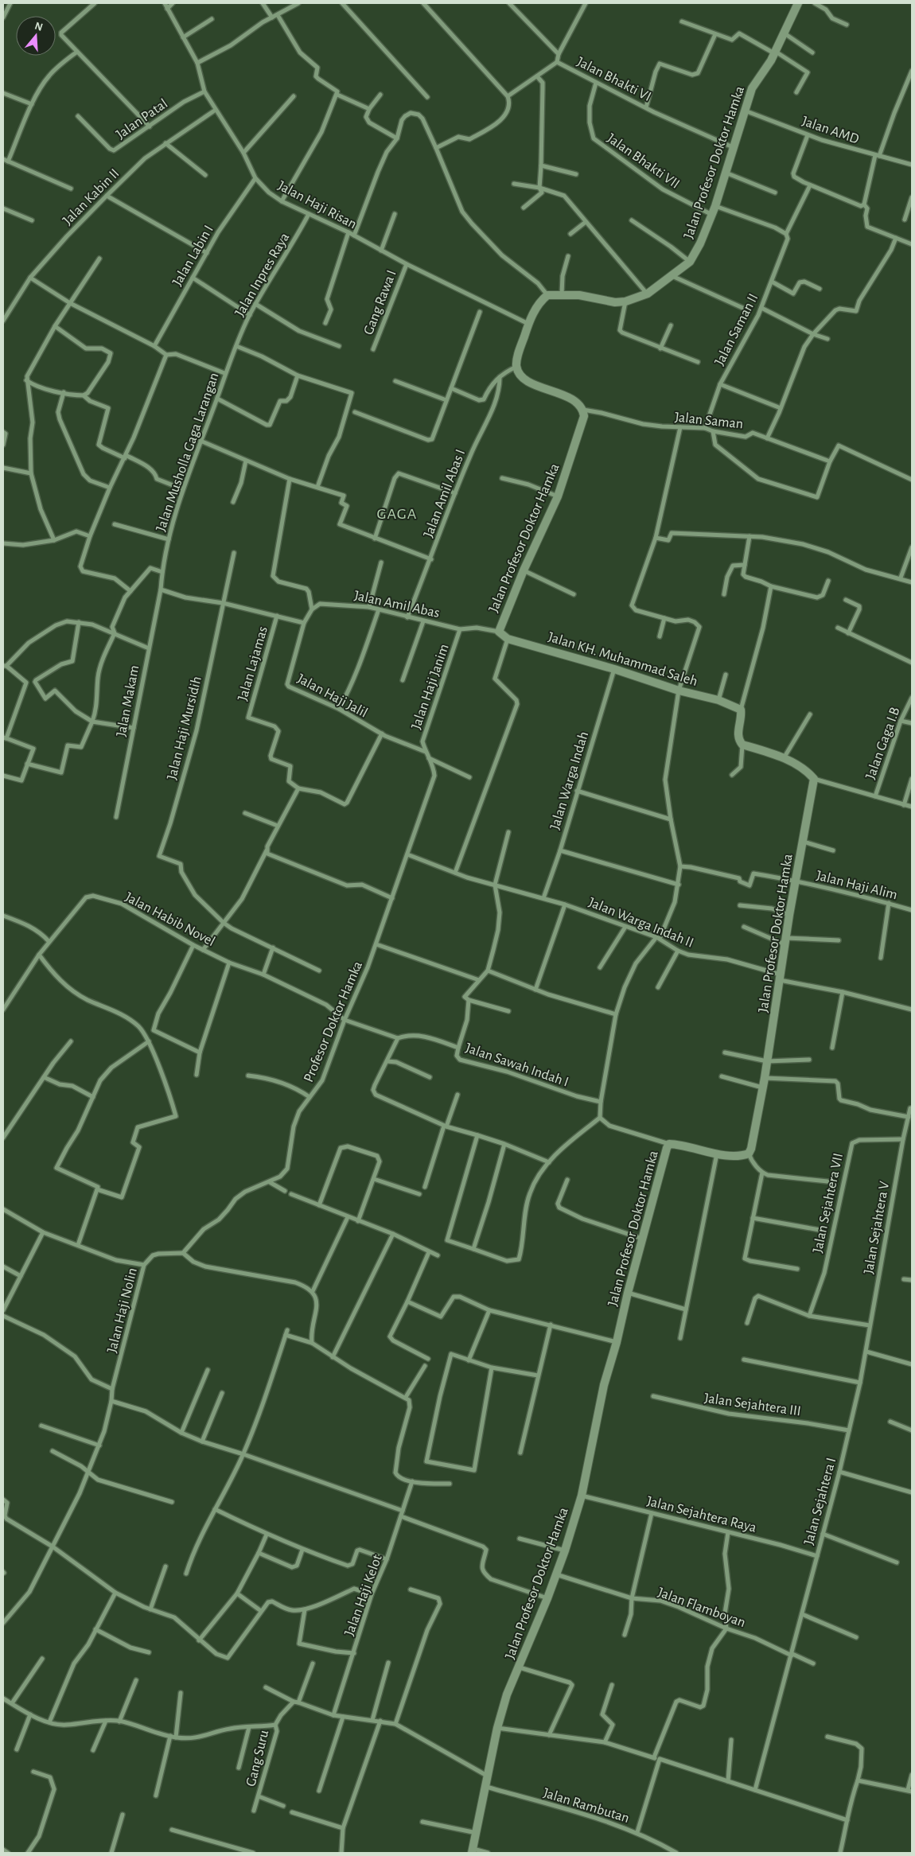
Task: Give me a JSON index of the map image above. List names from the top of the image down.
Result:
{
  "streets": {
    "street": [
      "Jalan Bhakti VI",
      "Jalan Patal",
      "Jalan AMD",
      "Jalan Bhakti VII",
      "Jalan Profesor Doktor Hamka",
      "Jalan Kabin II",
      "Jalan Haji Risan",
      "Jalan Labin I",
      "Jalan Inpres Raya",
      "Gang Rawa I",
      "Jalan Saman II",
      "Jalan Saman",
      "Jalan Musholla Gaga Larangan",
      "Jalan Amil Abas I",
      "Jalan Amil Abas",
      "Jalan KH. Muhammad Saleh",
      "Jalan Lajamas",
      "Jalan Haji Janim",
      "Jalan Haji Jalil",
      "Jalan Makam",
      "Jalan Haji Mursidih",
      "Jalan Gaga I.B",
      "Jalan Warga Indah",
      "Jalan Haji Alim",
      "Jalan Habib Novel",
      "Jalan Warga Indah II",
      "Profesor Doktor Hamka",
      "Jalan Sawah Indah I",
      "Jalan Sejahtera VII",
      "Jalan Sejahtera V",
      "Jalan Haji Nolin",
      "Jalan Sejahtera III",
      "Jalan Sejahtera I",
      "Jalan Sejahtera Raya",
      "Jalan Haji Kelot",
      "Jalan Flamboyan",
      "Gang Suru",
      "Jalan Rambutan"
    ]
  },
  "crossings": [
    ["Jalan Bhakti VI", "Jalan Bhakti VII"],
    ["Jalan Bhakti VI", "Jalan Profesor Doktor Hamka"],
    ["Jalan Patal", "Jalan Haji Risan"],
    ["Jalan AMD", "Jalan Profesor Doktor Hamka"],
    ["Jalan Bhakti VII", "Jalan Profesor Doktor Hamka"],
    ["Jalan Profesor Doktor Hamka", "Jalan Saman"],
    ["Jalan Profesor Doktor Hamka", "Jalan Amil Abas"],
    ["Jalan Profesor Doktor Hamka", "Jalan KH. Muhammad Saleh"],
    ["Jalan Profesor Doktor Hamka", "Jalan Haji Alim"],
    ["Jalan Profesor Doktor Hamka", "Jalan Warga Indah II"],
    ["Jalan Profesor Doktor Hamka", "Jalan Sejahtera Raya"],
    ["Jalan Profesor Doktor Hamka", "Jalan Flamboyan"],
    ["Jalan Profesor Doktor Hamka", "Jalan Rambutan"],
    ["Jalan Kabin II", "Jalan Haji Risan"],
    ["Jalan Haji Risan", "Jalan Labin I"],
    ["Jalan Haji Risan", "Jalan Inpres Raya"],
    ["Jalan Haji Risan", "Gang Rawa I"],
    ["Jalan Inpres Raya", "Jalan Musholla Gaga Larangan"],
    ["Jalan Saman II", "Jalan Saman"],
    ["Jalan Musholla Gaga Larangan", "Jalan Makam"],
    ["Jalan Amil Abas I", "Jalan Amil Abas"],
    ["Jalan Amil Abas", "Jalan KH. Muhammad Saleh"],
    ["Jalan Amil Abas", "Jalan Haji Janim"],
    ["Jalan KH. Muhammad Saleh", "Jalan Warga Indah"],
    ["Jalan Haji Janim", "Jalan Haji Jalil"],
    ["Jalan Haji Janim", "Profesor Doktor Hamka"],
    ["Jalan Haji Jalil", "Profesor Doktor Hamka"],
    ["Jalan Warga Indah", "Jalan Warga Indah II"],
    ["Jalan Habib Novel", "Profesor Doktor Hamka"],
    ["Jalan Habib Novel", "Jalan Sawah Indah I"],
    ["Jalan Warga Indah II", "Profesor Doktor Hamka"],
    ["Profesor Doktor Hamka", "Jalan Haji Nolin"],
    ["Jalan Sejahtera VII", "Jalan Sejahtera V"],
    ["Jalan Sejahtera V", "Jalan Sejahtera I"],
    ["Jalan Sejahtera III", "Jalan Sejahtera I"],
    ["Jalan Sejahtera I", "Jalan Sejahtera Raya"],
    ["Jalan Sejahtera I", "Jalan Flamboyan"]
  ],
  "districts": ["GAGA"],
  "north": "top"
}
